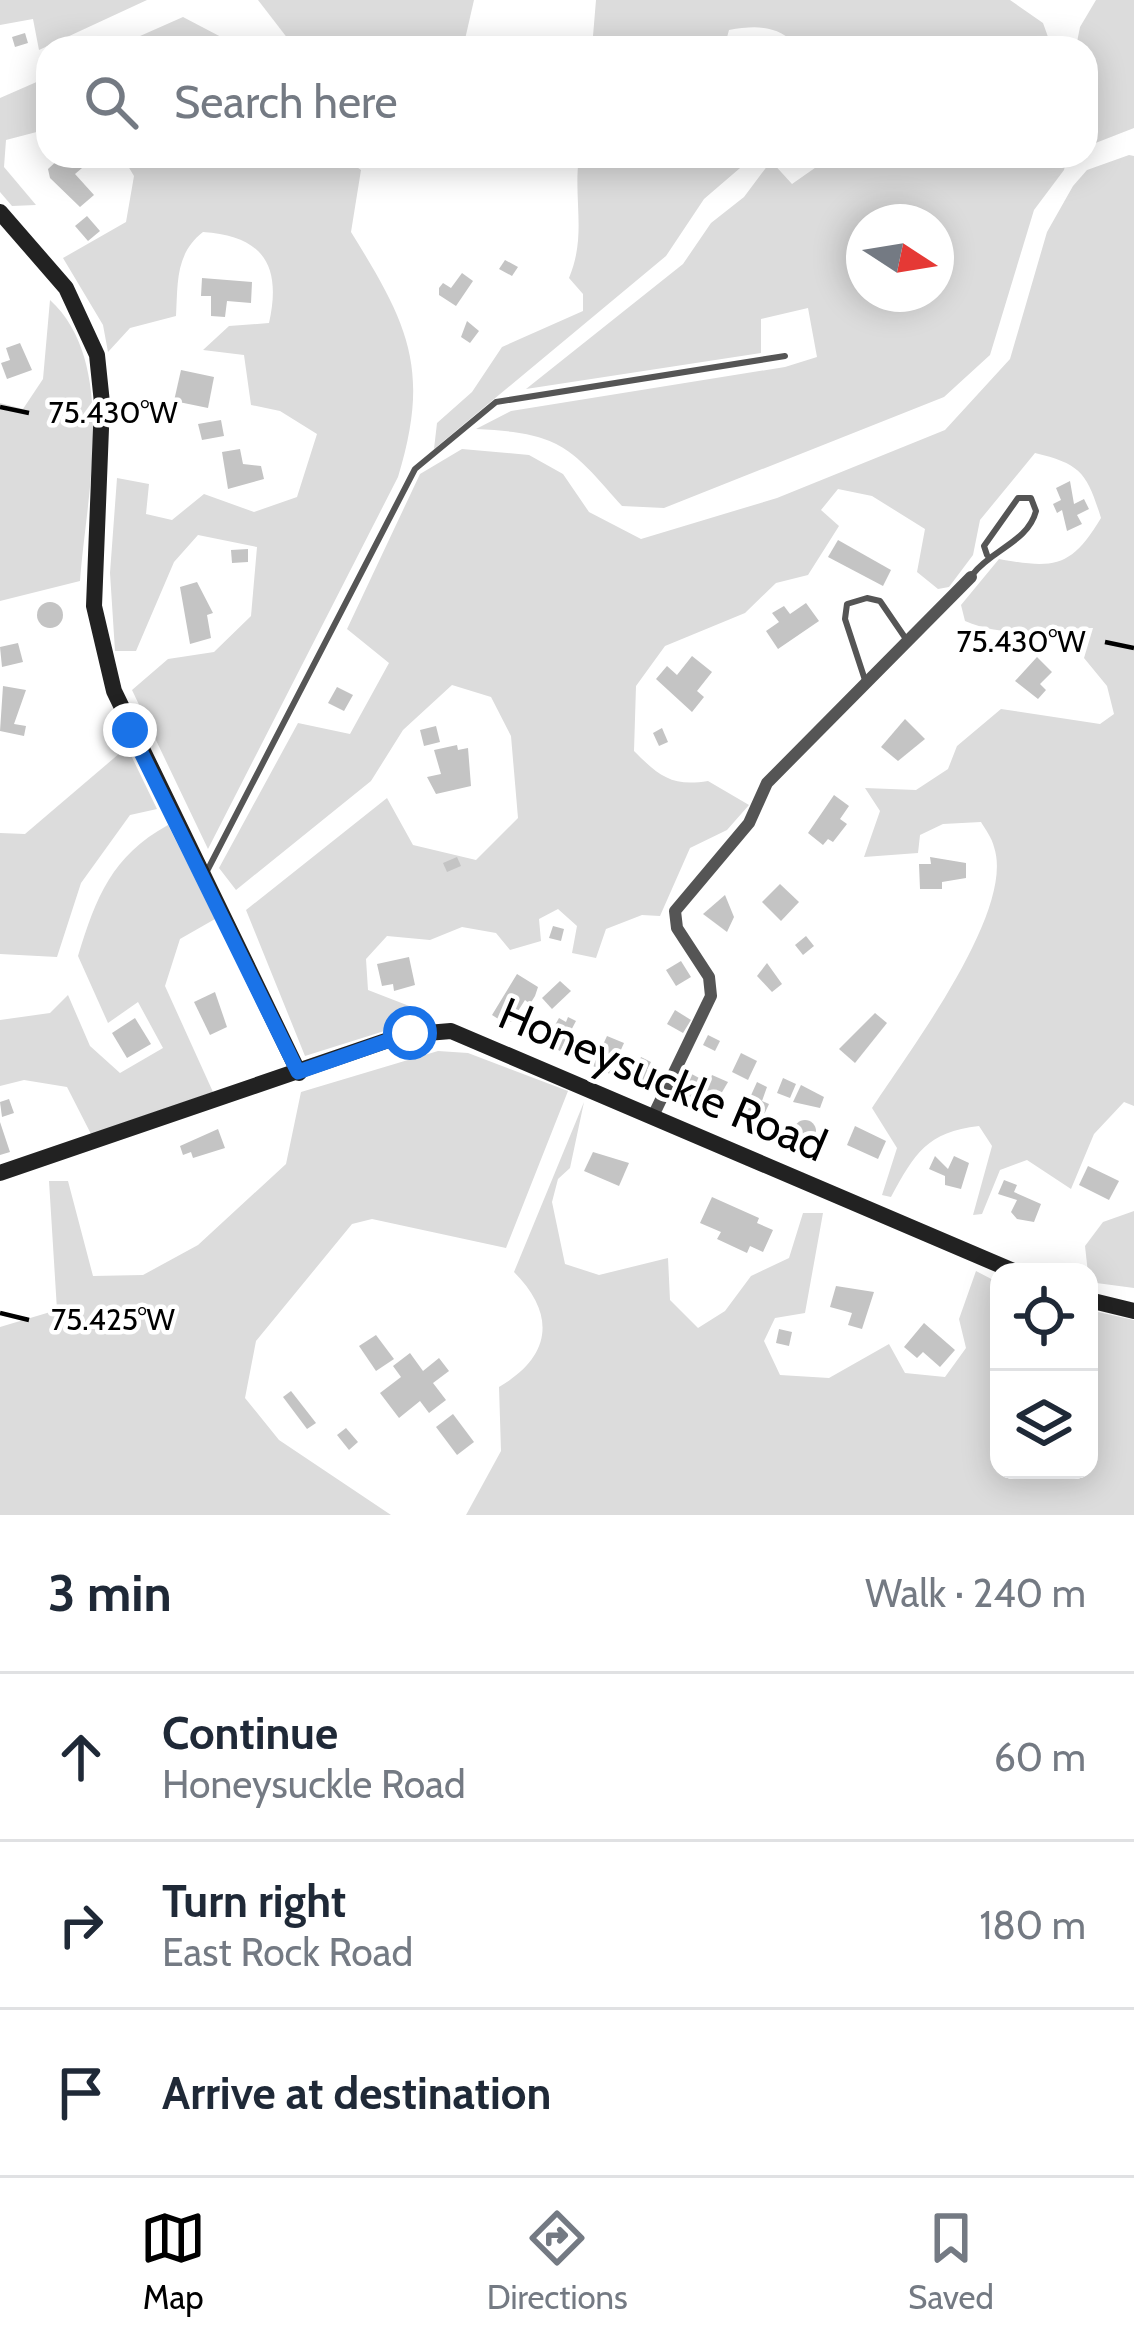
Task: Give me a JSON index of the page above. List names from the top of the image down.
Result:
{
  "streets": {
    "street": ["Honeysuckle Road"]
  },
  "north": "right",
  "page": {
    "search": "Search here",
    "heading": ["3 min", "Walk · 240 m"],
    "list": [
      ["Continue", "Honeysuckle Road", "60 m"],
      ["Turn right", "East Rock Road", "180 m"],
      "Arrive at destination"
    ],
    "nav": ["Map", "Directions", "Saved"]
  },
  "coordinates": ["75.430°W", "75.425°W"]
}
